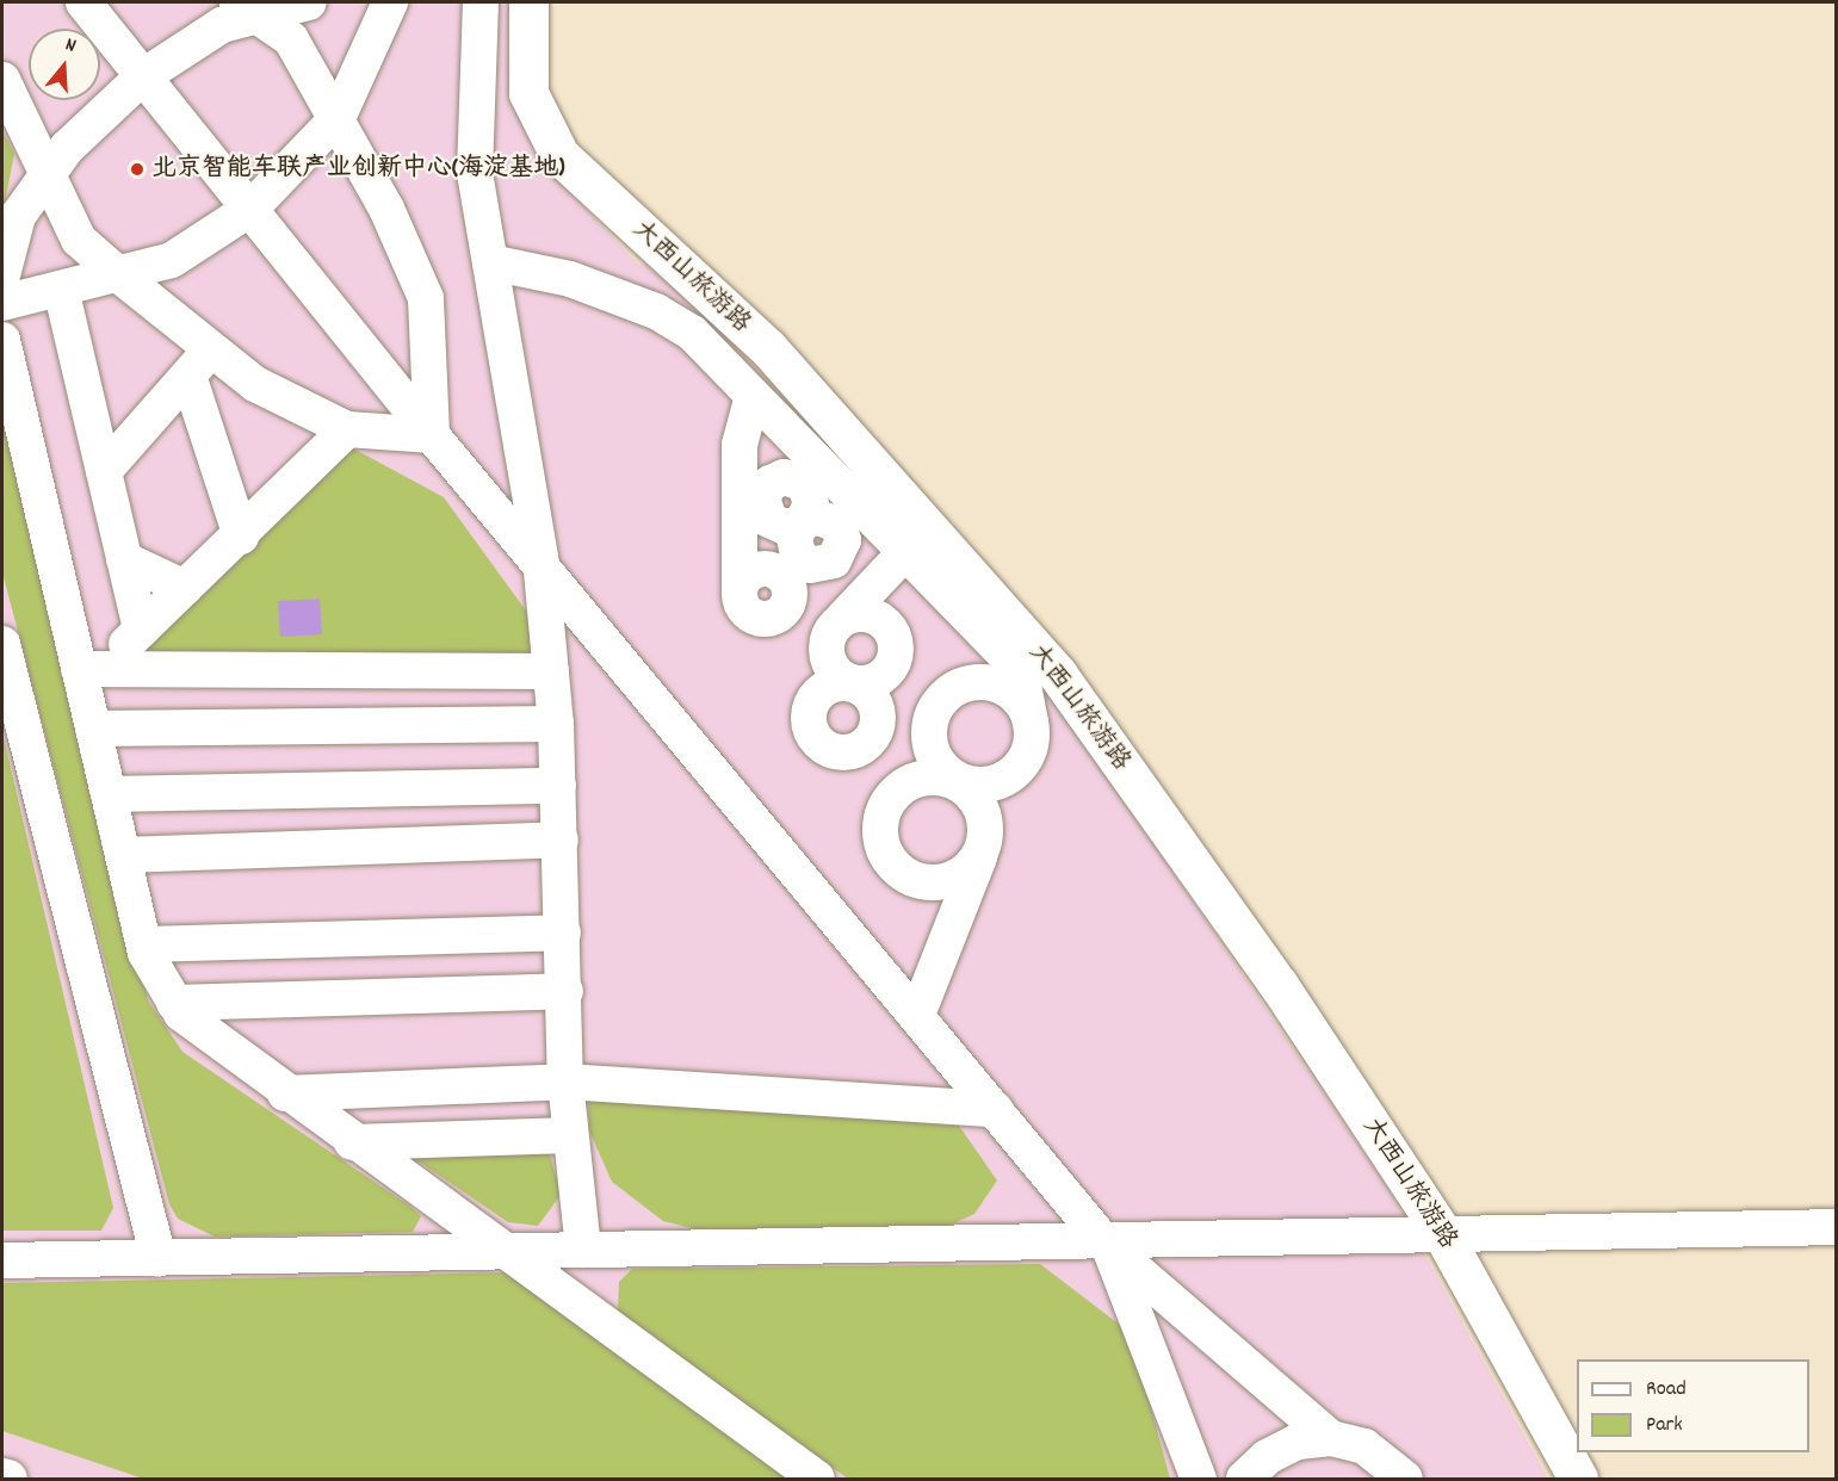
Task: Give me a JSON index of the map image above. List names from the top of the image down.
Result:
{
  "streets": {
    "street": ["大西山旅游路"]
  },
  "places": ["北京智能车联产业创新中心(海淀基地)"],
  "legend": ["Road", "Park"],
  "north": "top"
}
